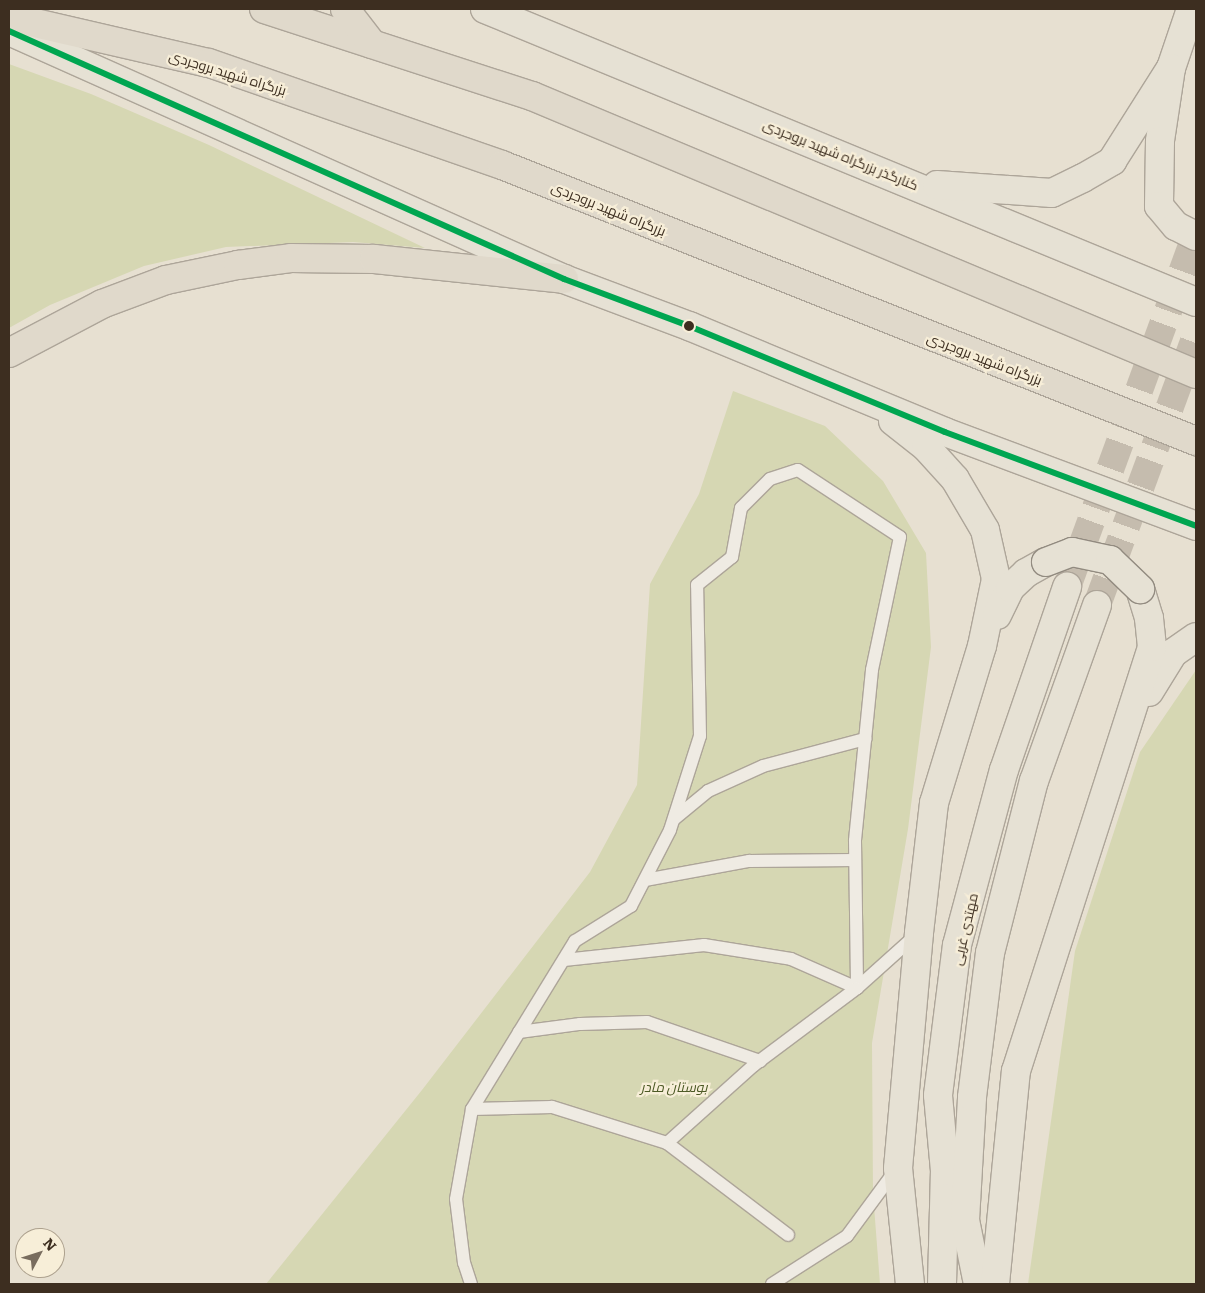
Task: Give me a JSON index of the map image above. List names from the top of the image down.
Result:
{
  "streets": {
    "highway": ["بزرگراه شهید بروجردی"],
    "main road": ["کنارگذر بزرگراه شهید بروجردی", "مهتدی غربی"]
  },
  "parks": ["بوستان مادر"],
  "north": "top right"
}
